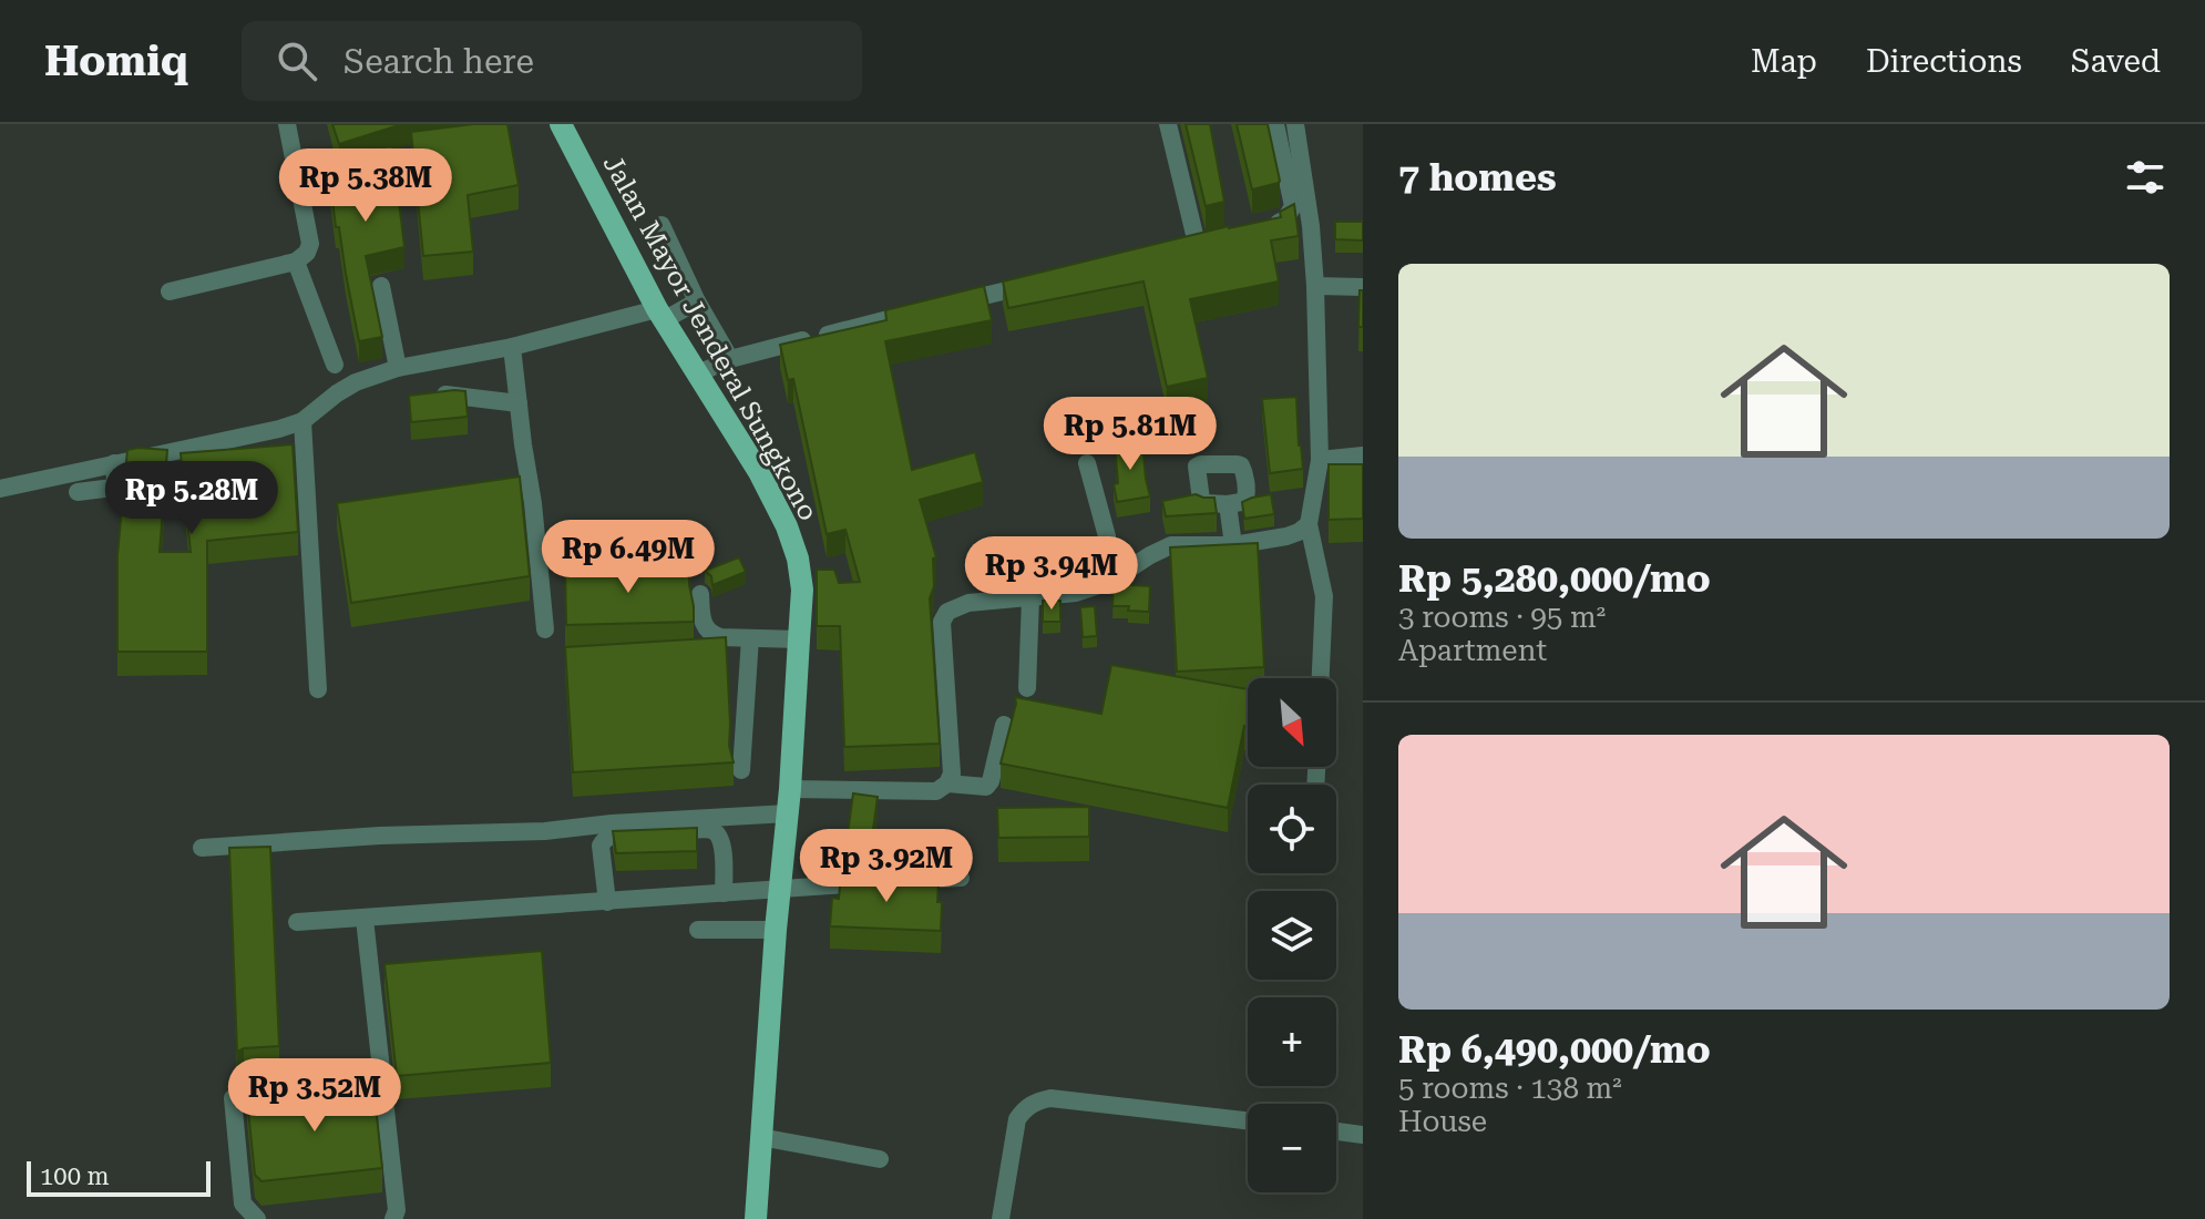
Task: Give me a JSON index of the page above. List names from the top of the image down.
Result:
{
  "streets": {
    "main road": ["Jalan Mayor Jenderal Sungkono"]
  },
  "scale_bar": "100 m",
  "north": "bottom right",
  "page": {
    "header": "Homiq",
    "search": "Search here",
    "nav": ["Map", "Directions", "Saved"],
    "heading": "7 homes",
    "price": [
      "Rp 5.38M",
      "Rp 5.81M",
      "Rp 5.28M",
      "Rp 6.49M",
      "Rp 3.94M",
      "Rp 3.92M",
      "Rp 3.52M"
    ],
    "list": [
      {
        "name": "Rp 5,280,000/mo",
        "note": "3 rooms · 95 m² · Apartment"
      },
      {
        "name": "Rp 6,490,000/mo",
        "note": "5 rooms · 138 m² · House"
      }
    ],
    "map_buttons": ["+", "−"],
    "scale": "100 m"
  }
}
